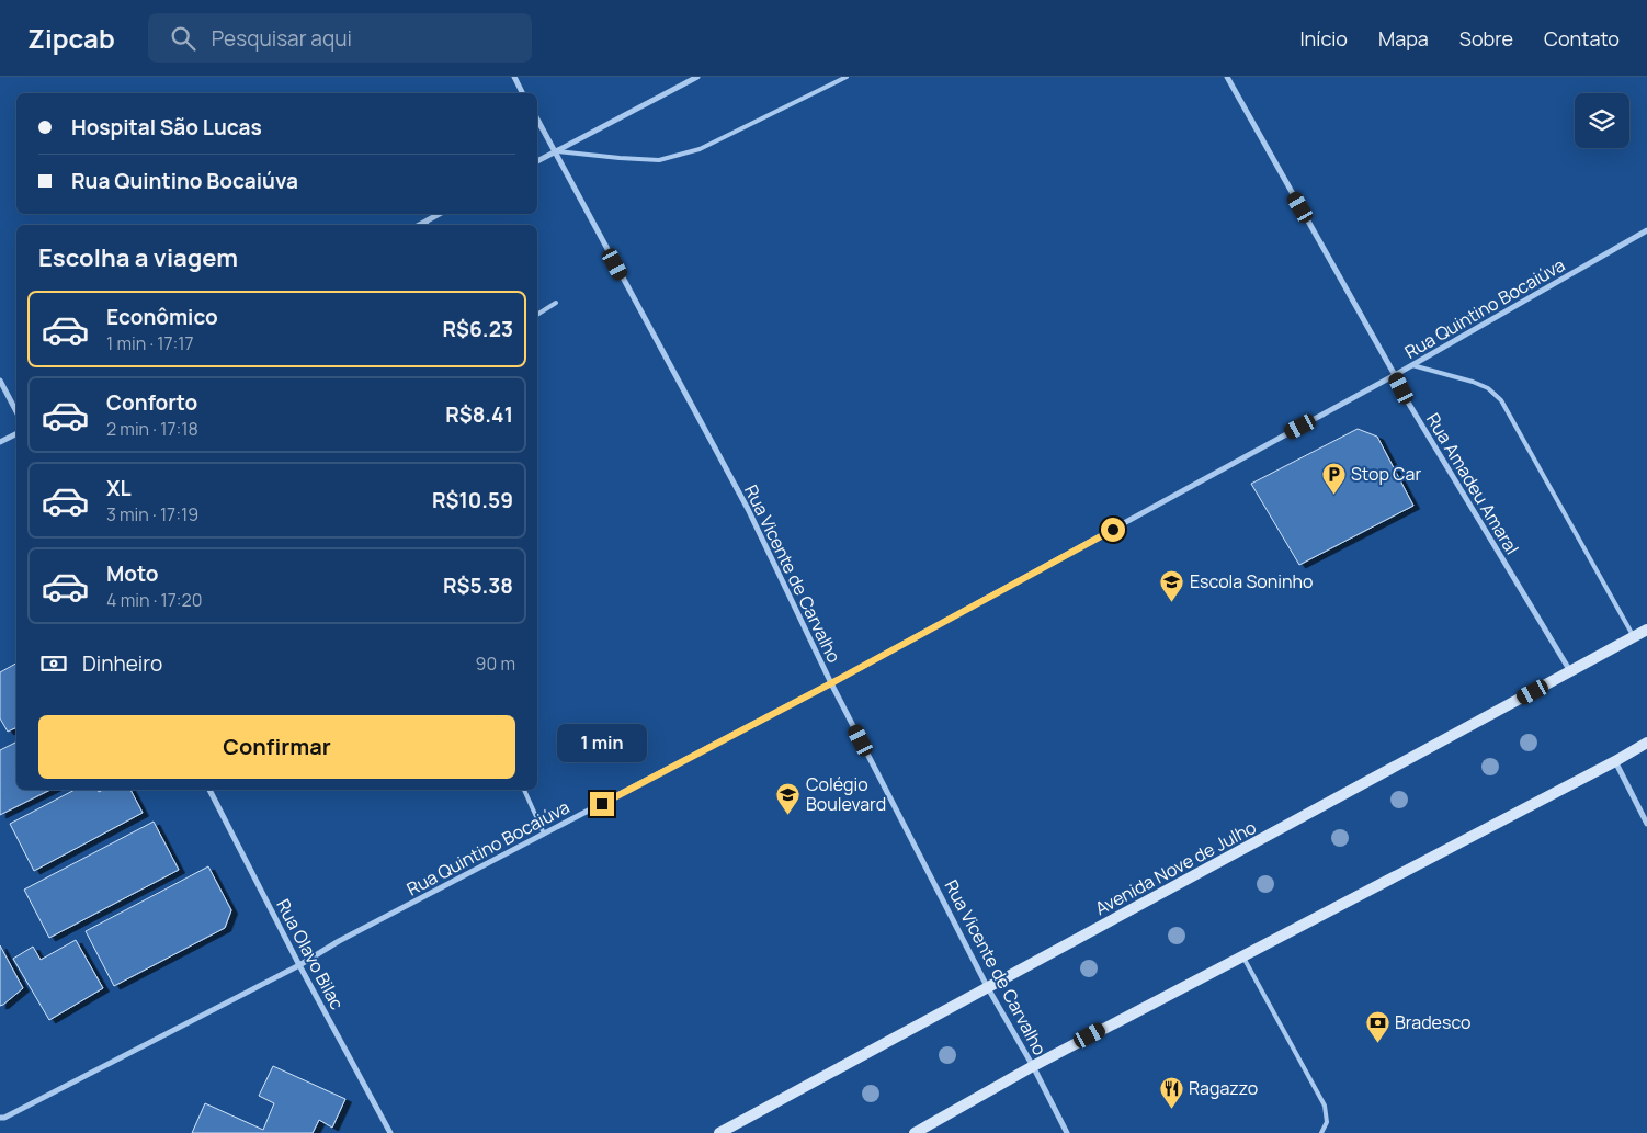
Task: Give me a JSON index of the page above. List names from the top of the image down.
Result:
{
  "streets": {
    "main road": ["Avenida Nove de Julho"],
    "street": [
      "Rua Quintino Bocaiúva",
      "Rua Amadeu Amaral",
      "Rua Vicente de Carvalho",
      "Rua Olavo Bilac"
    ]
  },
  "crossings": [
    ["Rua Quintino Bocaiúva", "Rua Amadeu Amaral"],
    ["Rua Quintino Bocaiúva", "Rua Vicente de Carvalho"],
    ["Rua Quintino Bocaiúva", "Rua Olavo Bilac"],
    ["Rua Amadeu Amaral", "Avenida Nove de Julho"],
    ["Rua Vicente de Carvalho", "Avenida Nove de Julho"]
  ],
  "places": {
    "parking": ["Stop Car"],
    "school or university": ["Escola Soninho", "Colégio Boulevard"],
    "bank": ["Bradesco"],
    "restaurant": ["Ragazzo"]
  },
  "page": {
    "header": "Zipcab",
    "search": "Pesquisar aqui",
    "nav": [
      "Início",
      "Mapa",
      "Sobre",
      "Contato"
    ],
    "banner": ["Hospital São Lucas", "Rua Quintino Bocaiúva"],
    "heading": "Escolha a viagem",
    "list": [
      {
        "name": "Econômico",
        "note": "1 min · 17:17",
        "value": "R$6.23"
      },
      {
        "name": "Conforto",
        "note": "2 min · 17:18",
        "value": "R$8.41"
      },
      {
        "name": "XL",
        "note": "3 min · 17:19",
        "value": "R$10.59"
      },
      {
        "name": "Moto",
        "note": "4 min · 17:20",
        "value": "R$5.38"
      }
    ],
    "pay": ["Dinheiro", "90 m"],
    "buttons": "Confirmar",
    "bubble": "1 min"
  }
}
